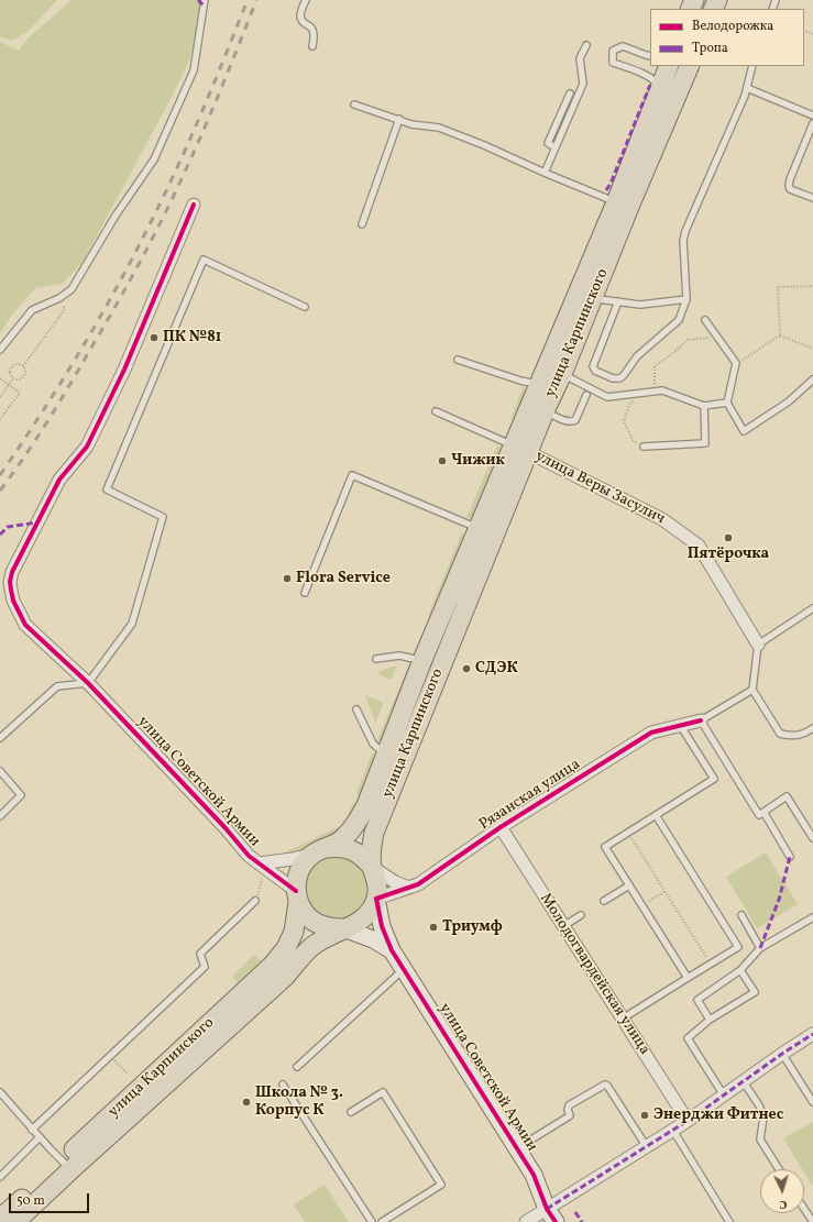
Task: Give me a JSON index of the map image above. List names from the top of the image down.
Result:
{
  "streets": {
    "main road": ["улица Карпинского"],
    "street": [
      "улица Веры Засулич",
      "улица Советской Армии",
      "Рязанская улица",
      "Молодогвардейская улица"
    ]
  },
  "crossings": [
    ["улица Карпинского", "улица Веры Засулич"],
    ["улица Карпинского", "улица Советской Армии"],
    ["улица Карпинского", "Рязанская улица"],
    ["улица Советской Армии", "Рязанская улица"],
    ["Рязанская улица", "Молодогвардейская улица"]
  ],
  "places": [
    "ПК №81",
    "Чижик",
    "Пятёрочка",
    "Flora Service",
    "СДЭК",
    "Триумф",
    "Школа № 3. Корпус К",
    "Энерджи Фитнес"
  ],
  "legend": ["Велодорожка", "Тропа"],
  "scale_bar": "50 m",
  "north": "bottom"
}
